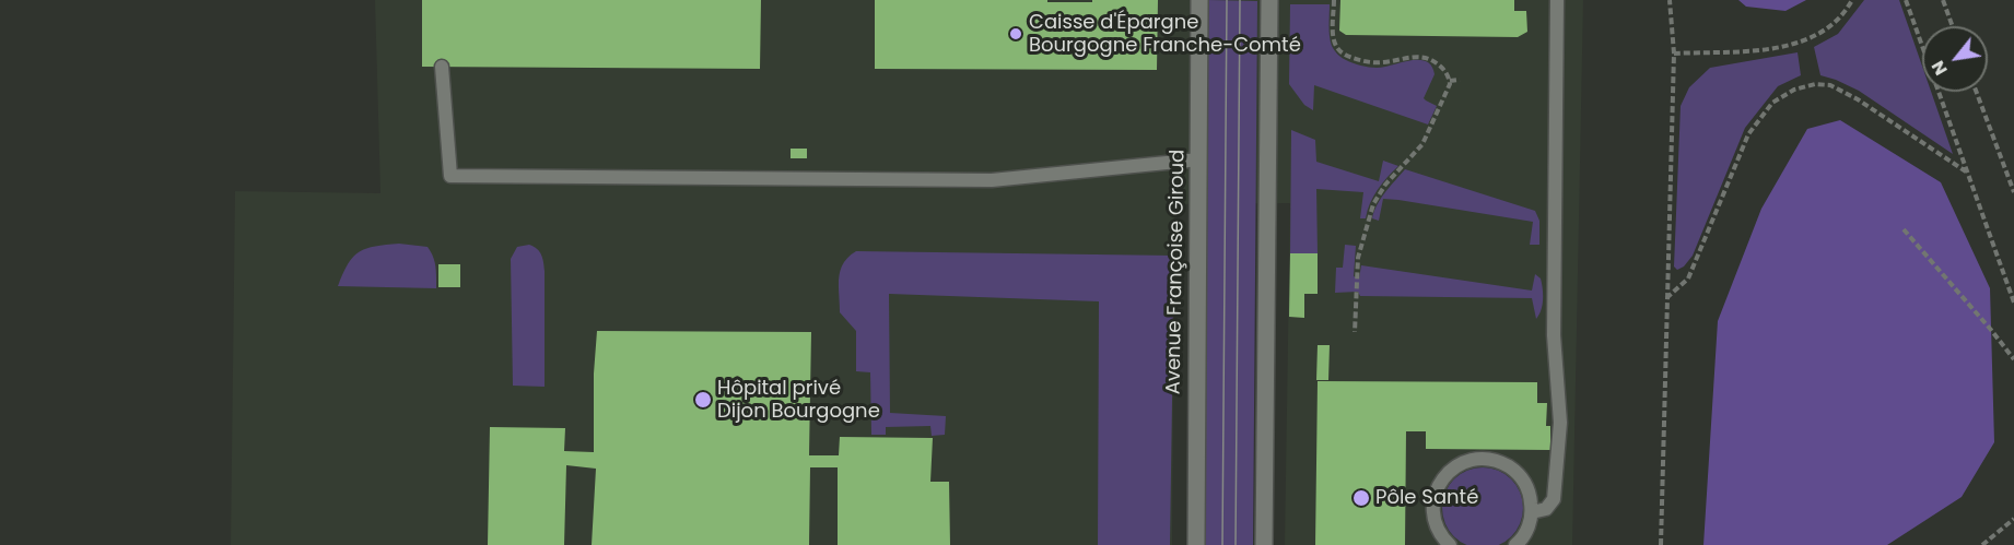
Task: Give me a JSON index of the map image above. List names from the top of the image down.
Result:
{
  "streets": {
    "street": ["Avenue Françoise Giroud"]
  },
  "places": ["Caisse d'Épargne Bourgogne Franche-Comté", "Hôpital privé Dijon Bourgogne", "Pôle Santé"],
  "north": "bottom left"
}
